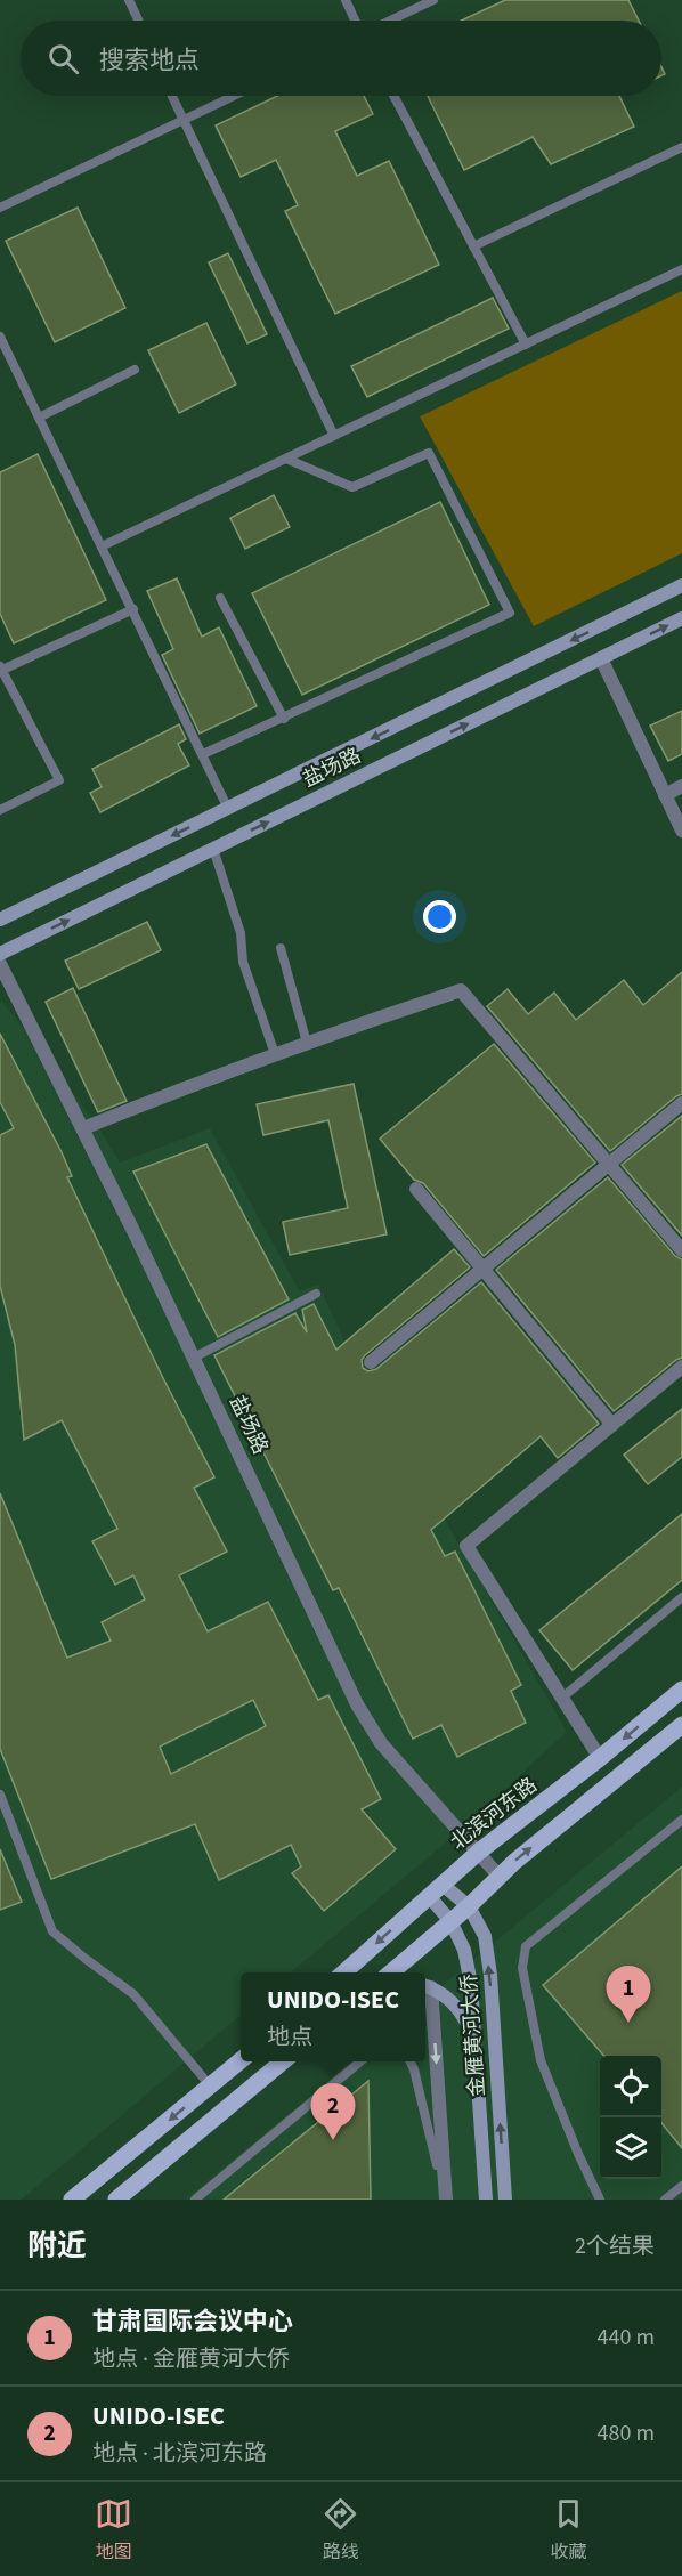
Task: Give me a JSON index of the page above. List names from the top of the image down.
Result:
{
  "streets": {
    "main road": ["盐场路", "北滨河东路", "金雁黄河大侨"]
  },
  "crossings": [
    ["盐场路", "北滨河东路"],
    ["北滨河东路", "金雁黄河大侨"]
  ],
  "page": {
    "search": "搜索地点",
    "pins": ["1", "2"],
    "popup": ["UNIDO-ISEC", "地点"],
    "heading": ["附近", "2个结果"],
    "list": [
      {
        "mark": "1",
        "name": "甘肃国际会议中心",
        "note": "地点 · 金雁黄河大侨",
        "value": "440 m"
      },
      {
        "mark": "2",
        "name": "UNIDO-ISEC",
        "note": "地点 · 北滨河东路",
        "value": "480 m"
      }
    ],
    "nav": ["地图", "路线", "收藏"]
  }
}
